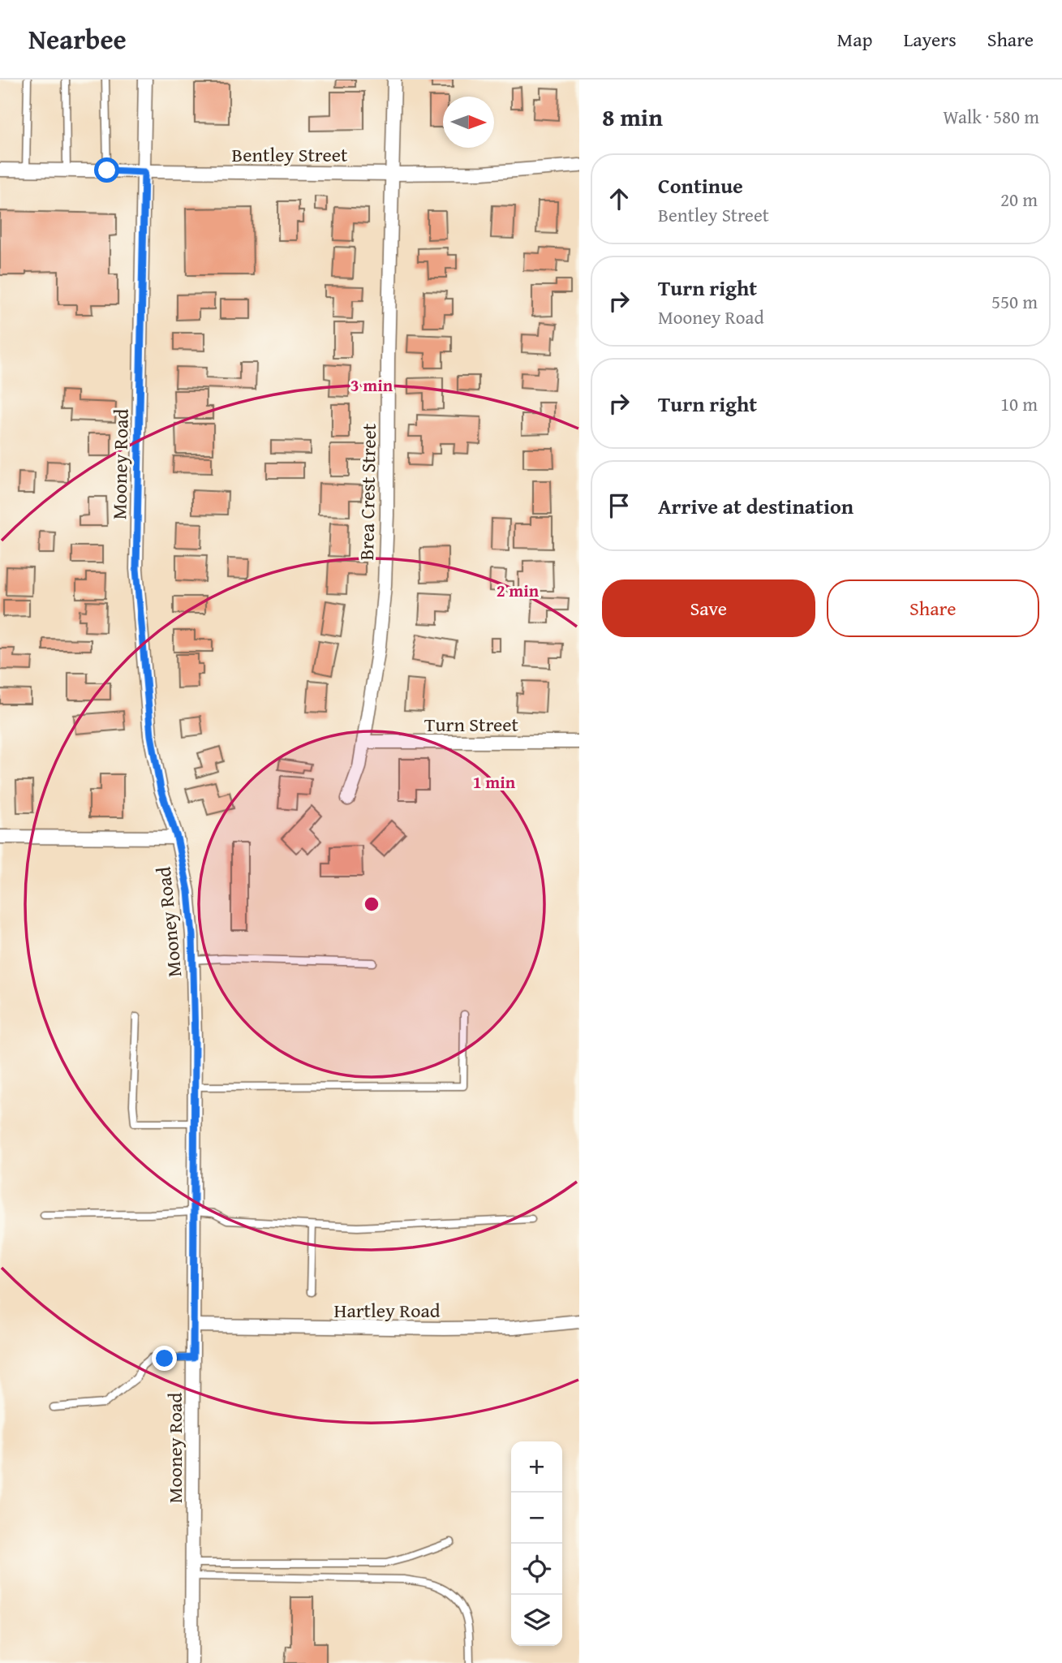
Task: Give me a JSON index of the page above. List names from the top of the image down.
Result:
{
  "streets": {
    "street": [
      "Bentley Street",
      "Mooney Road",
      "Brea Crest Street",
      "Turn Street",
      "Hartley Road"
    ]
  },
  "crossings": [
    ["Bentley Street", "Mooney Road"],
    ["Bentley Street", "Brea Crest Street"],
    ["Mooney Road", "Hartley Road"],
    ["Brea Crest Street", "Turn Street"]
  ],
  "north": "right",
  "page": {
    "header": "Nearbee",
    "nav": ["Map", "Layers", "Share"],
    "heading": ["8 min", "Walk · 580 m"],
    "list": [
      ["Continue", "Bentley Street", "20 m"],
      ["Turn right", "Mooney Road", "550 m"],
      ["Turn right", "10 m"],
      "Arrive at destination"
    ],
    "buttons": ["Save", "Share"],
    "map_buttons": ["+", "−"]
  },
  "rings": ["3 min", "2 min", "1 min"]
}
